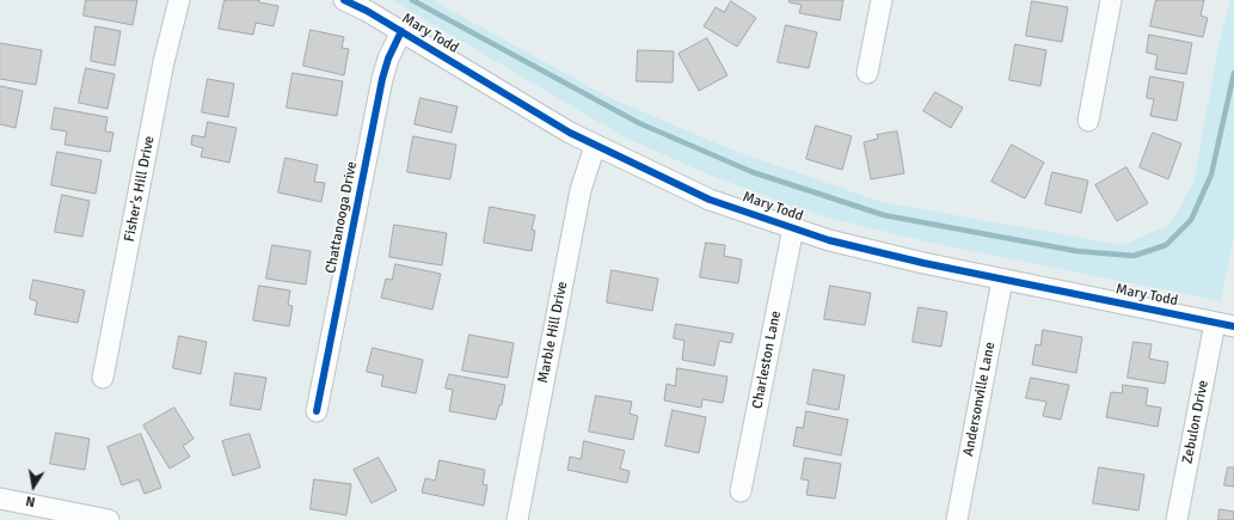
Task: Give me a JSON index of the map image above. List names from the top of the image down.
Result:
{
  "streets": {
    "street": [
      "Mary Todd",
      "Fisher's Hill Drive",
      "Chattanooga Drive",
      "Marble Hill Drive",
      "Charleston Lane",
      "Andersonville Lane",
      "Zebulon Drive"
    ]
  },
  "crossings": [
    ["Mary Todd", "Chattanooga Drive"],
    ["Mary Todd", "Marble Hill Drive"],
    ["Mary Todd", "Charleston Lane"],
    ["Mary Todd", "Andersonville Lane"],
    ["Mary Todd", "Zebulon Drive"]
  ],
  "north": "bottom"
}
